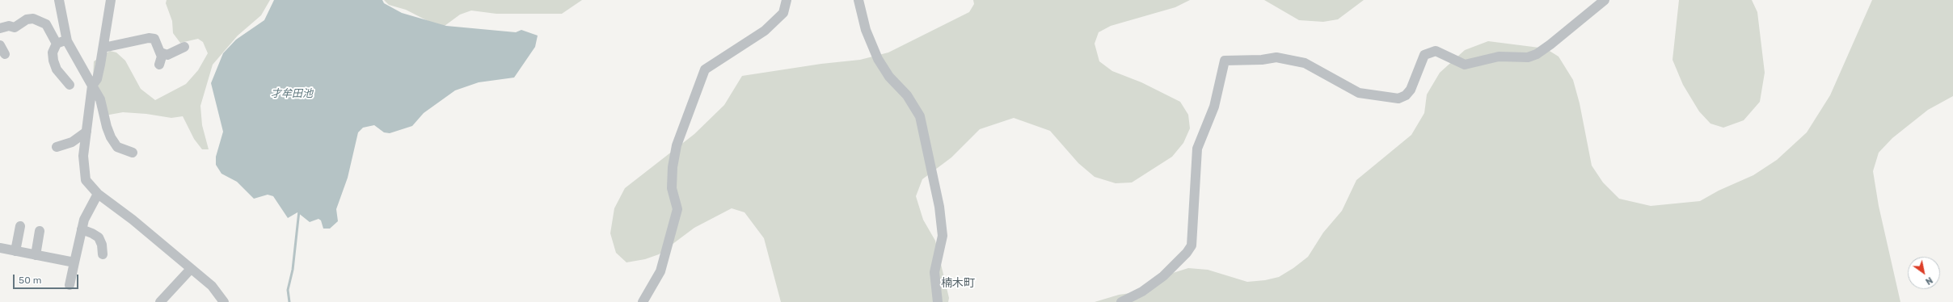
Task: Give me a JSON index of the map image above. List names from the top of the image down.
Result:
{
  "districts": ["楠木町"],
  "water": ["才牟田池"],
  "scale_bar": "50 m",
  "north": "bottom right"
}
